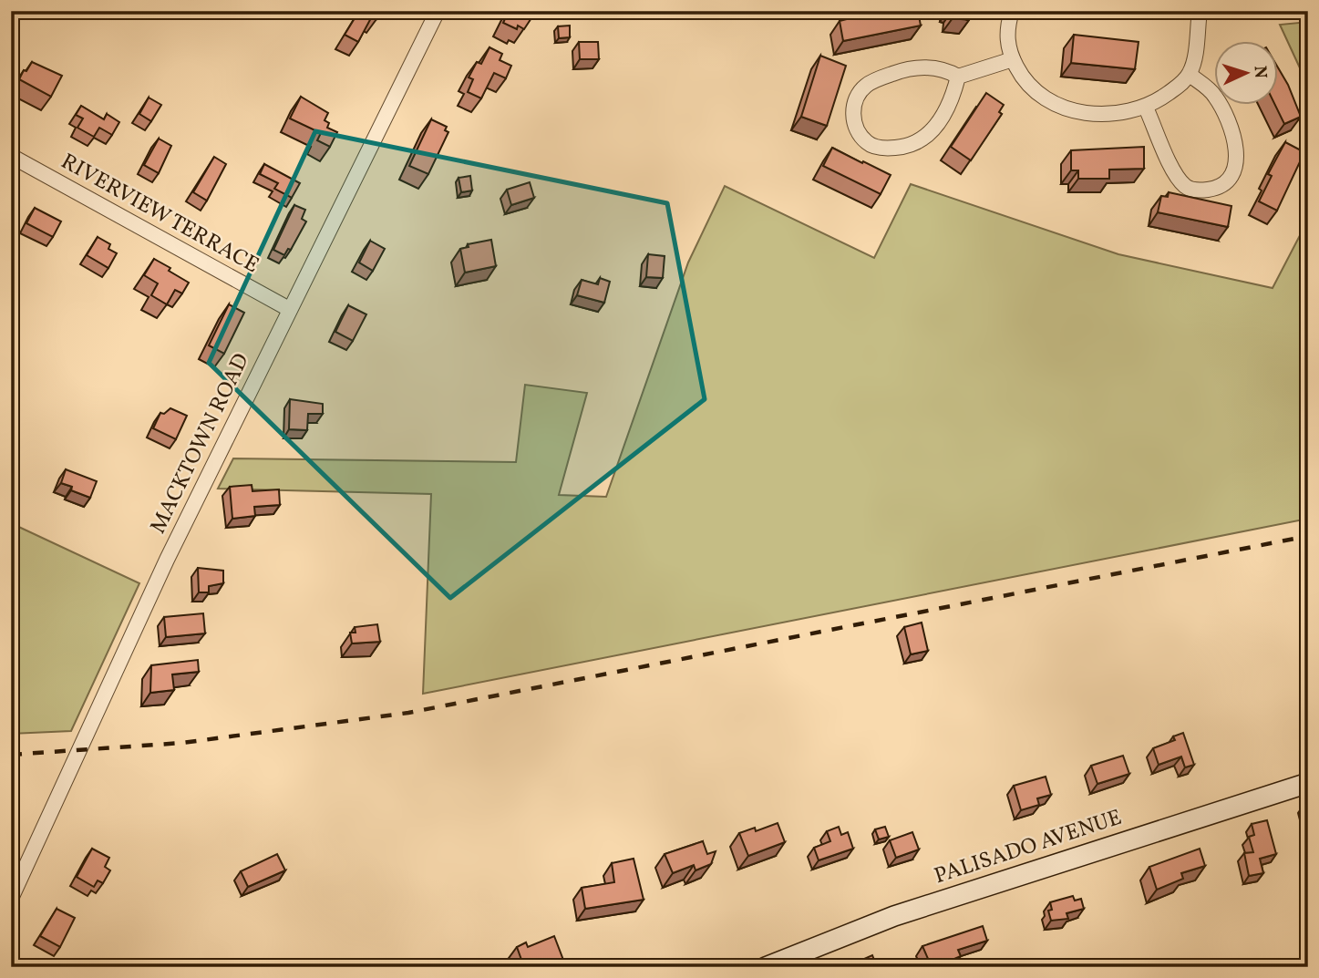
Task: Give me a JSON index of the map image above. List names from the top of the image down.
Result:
{
  "streets": {
    "main road": ["PALISADO AVENUE"],
    "street": ["RIVERVIEW TERRACE", "MACKTOWN ROAD"]
  },
  "crossings": [
    ["RIVERVIEW TERRACE", "MACKTOWN ROAD"]
  ],
  "north": "right"
}
